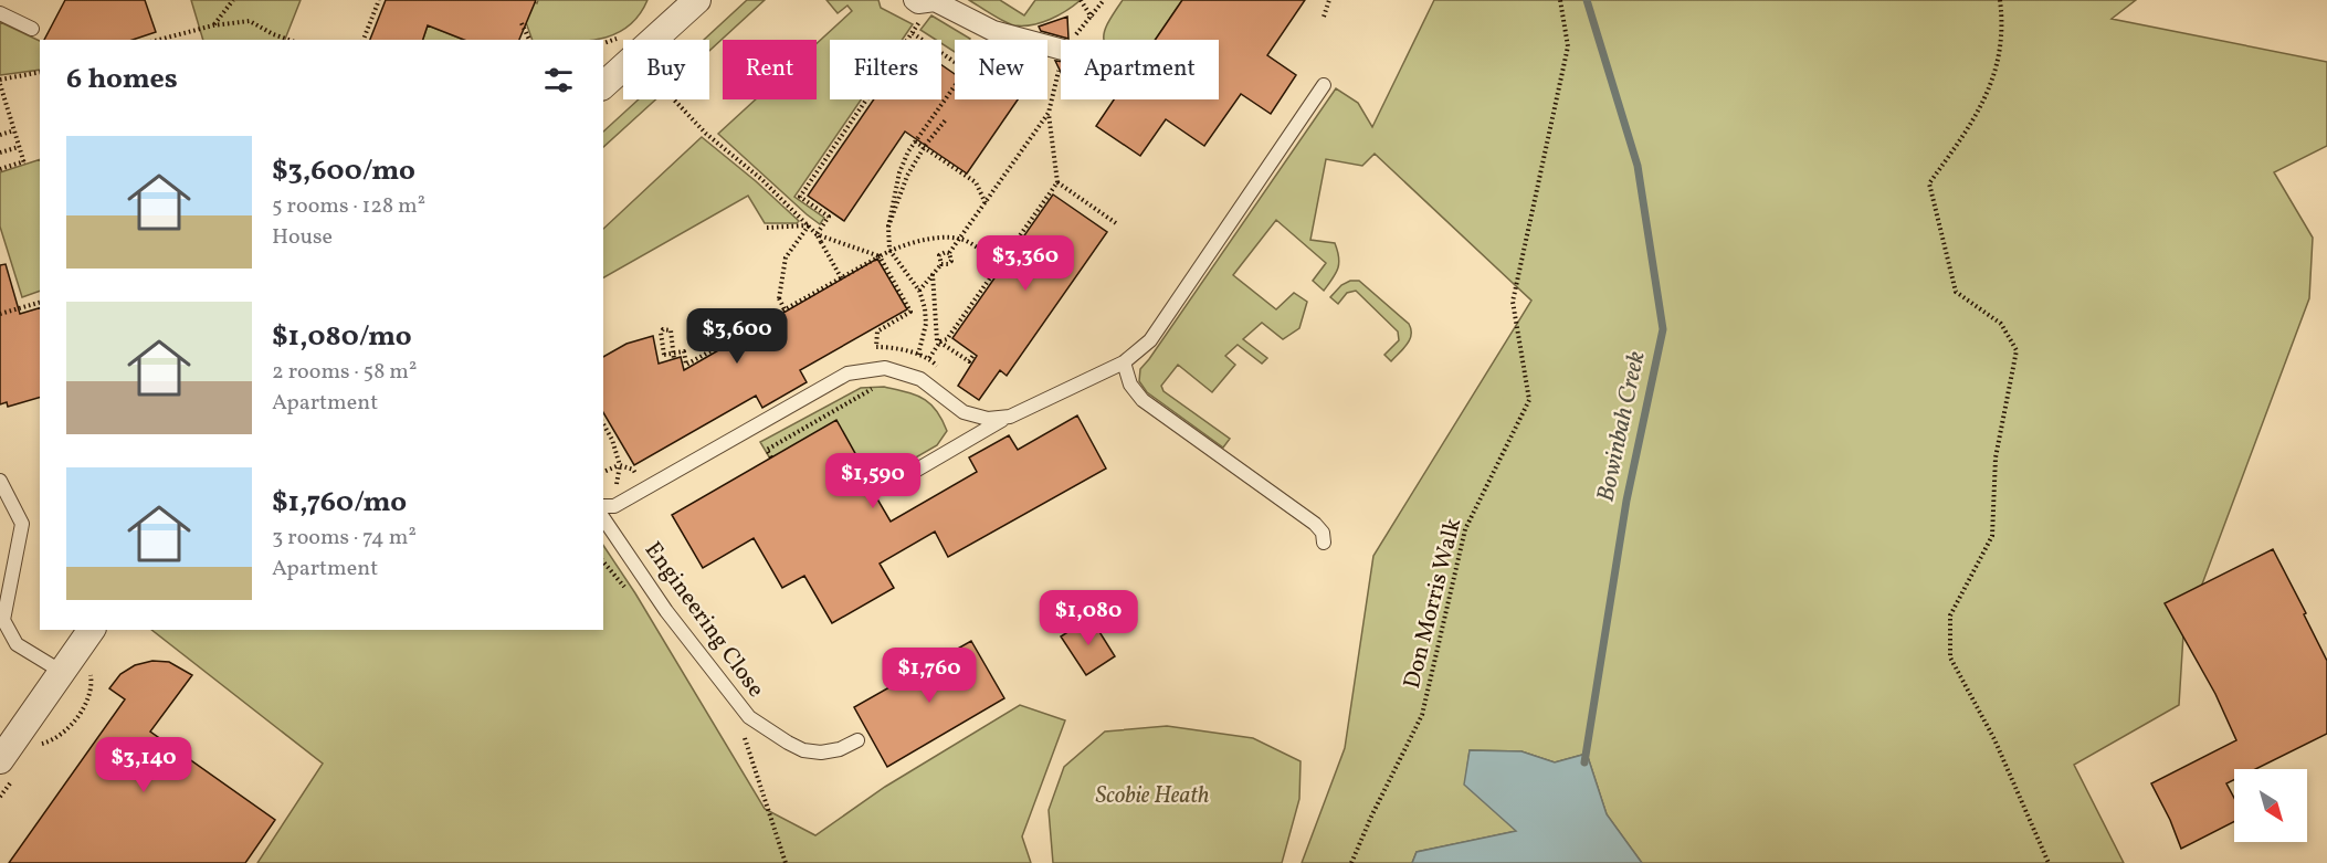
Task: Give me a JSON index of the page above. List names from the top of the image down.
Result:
{
  "streets": {
    "lane": ["Engineering Close"],
    "path": ["Don Morris Walk"]
  },
  "water": ["Bowinbah Creek"],
  "parks": ["Scobie Heath"],
  "north": "bottom right",
  "page": {
    "chip": [
      "Buy",
      "Rent",
      "Filters",
      "New",
      "Apartment"
    ],
    "heading": "6 homes",
    "list": [
      {
        "name": "$3,600/mo",
        "note": "5 rooms · 128 m² · House"
      },
      {
        "name": "$1,080/mo",
        "note": "2 rooms · 58 m² · Apartment"
      },
      {
        "name": "$1,760/mo",
        "note": "3 rooms · 74 m² · Apartment"
      }
    ],
    "price": [
      "$3,360",
      "$3,600",
      "$1,590",
      "$1,080",
      "$1,760",
      "$3,140"
    ]
  }
}
